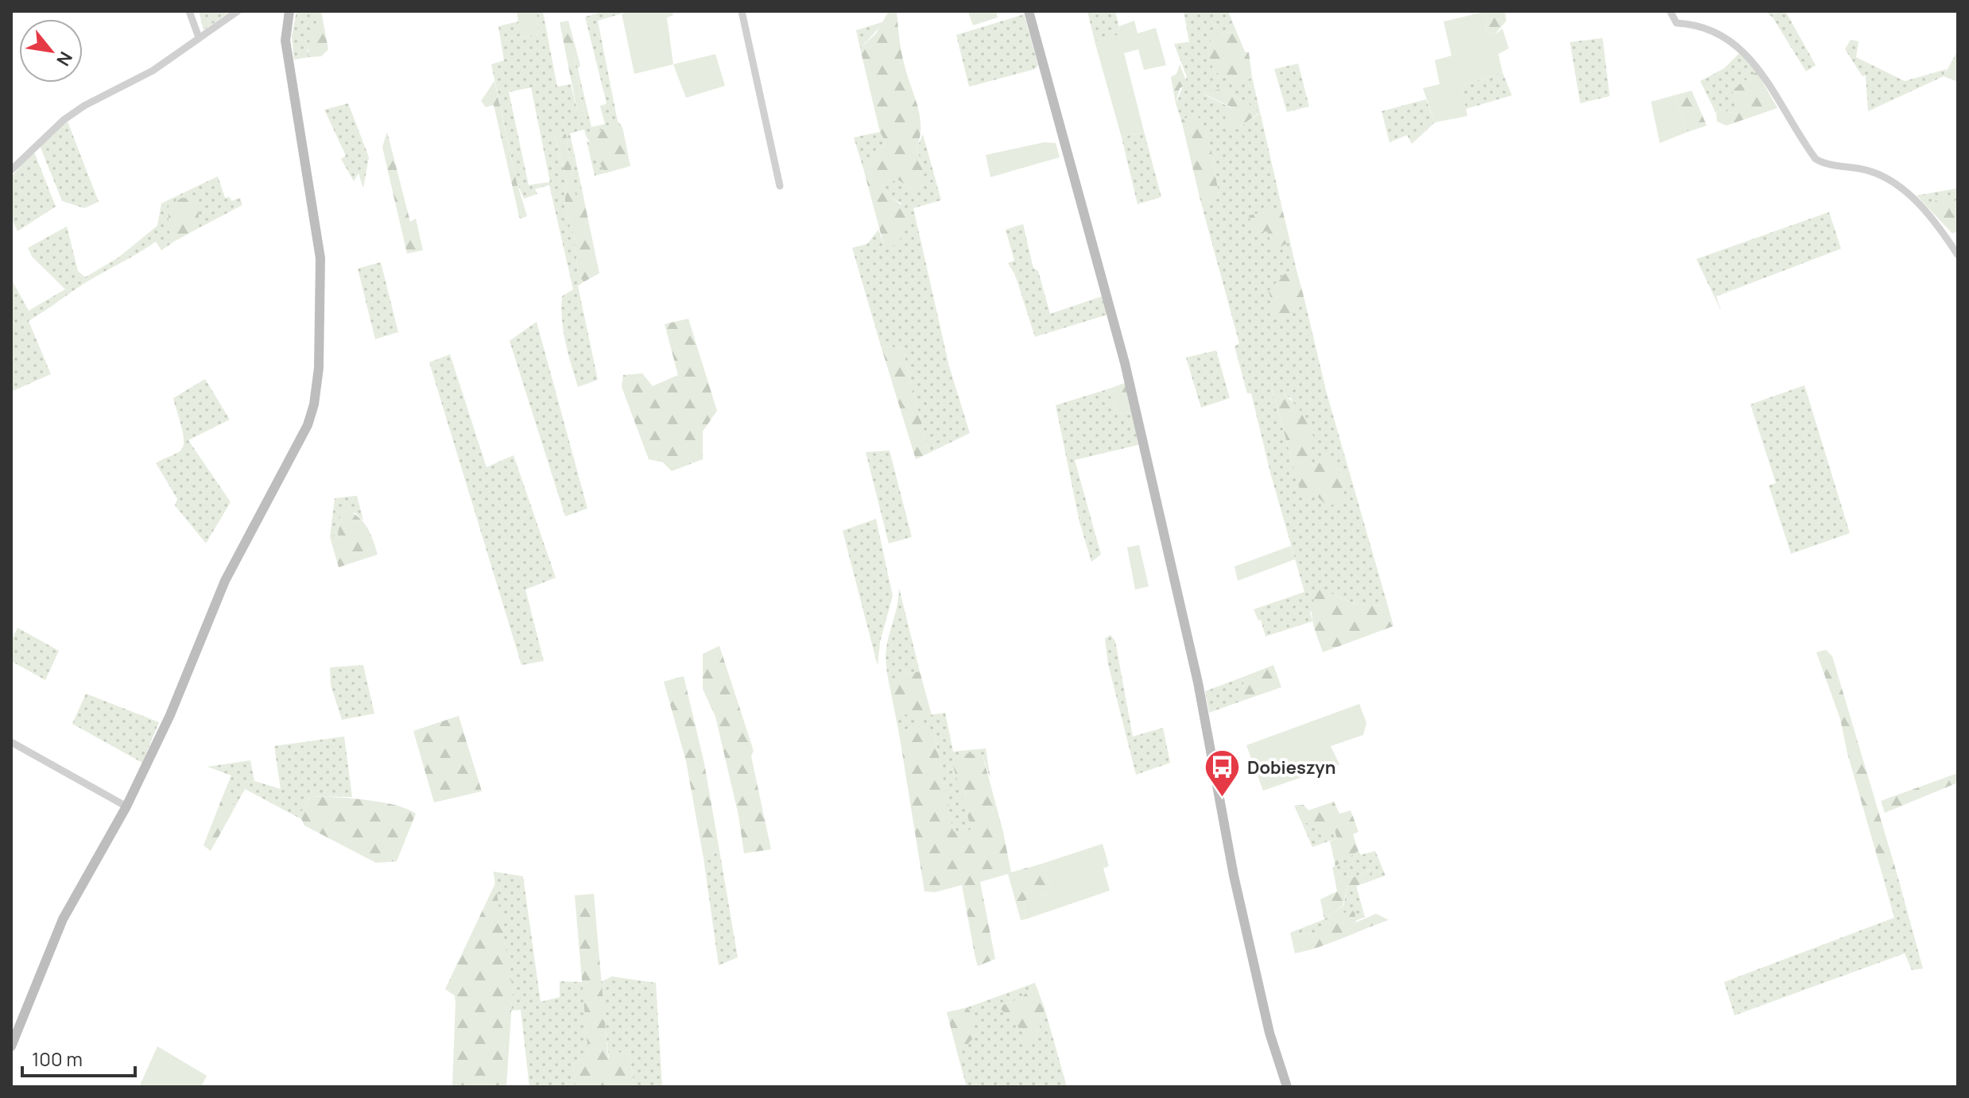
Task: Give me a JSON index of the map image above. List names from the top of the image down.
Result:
{
  "places": {
    "bus stop": ["Dobieszyn"]
  },
  "scale_bar": "100 m",
  "north": "bottom right"
}
